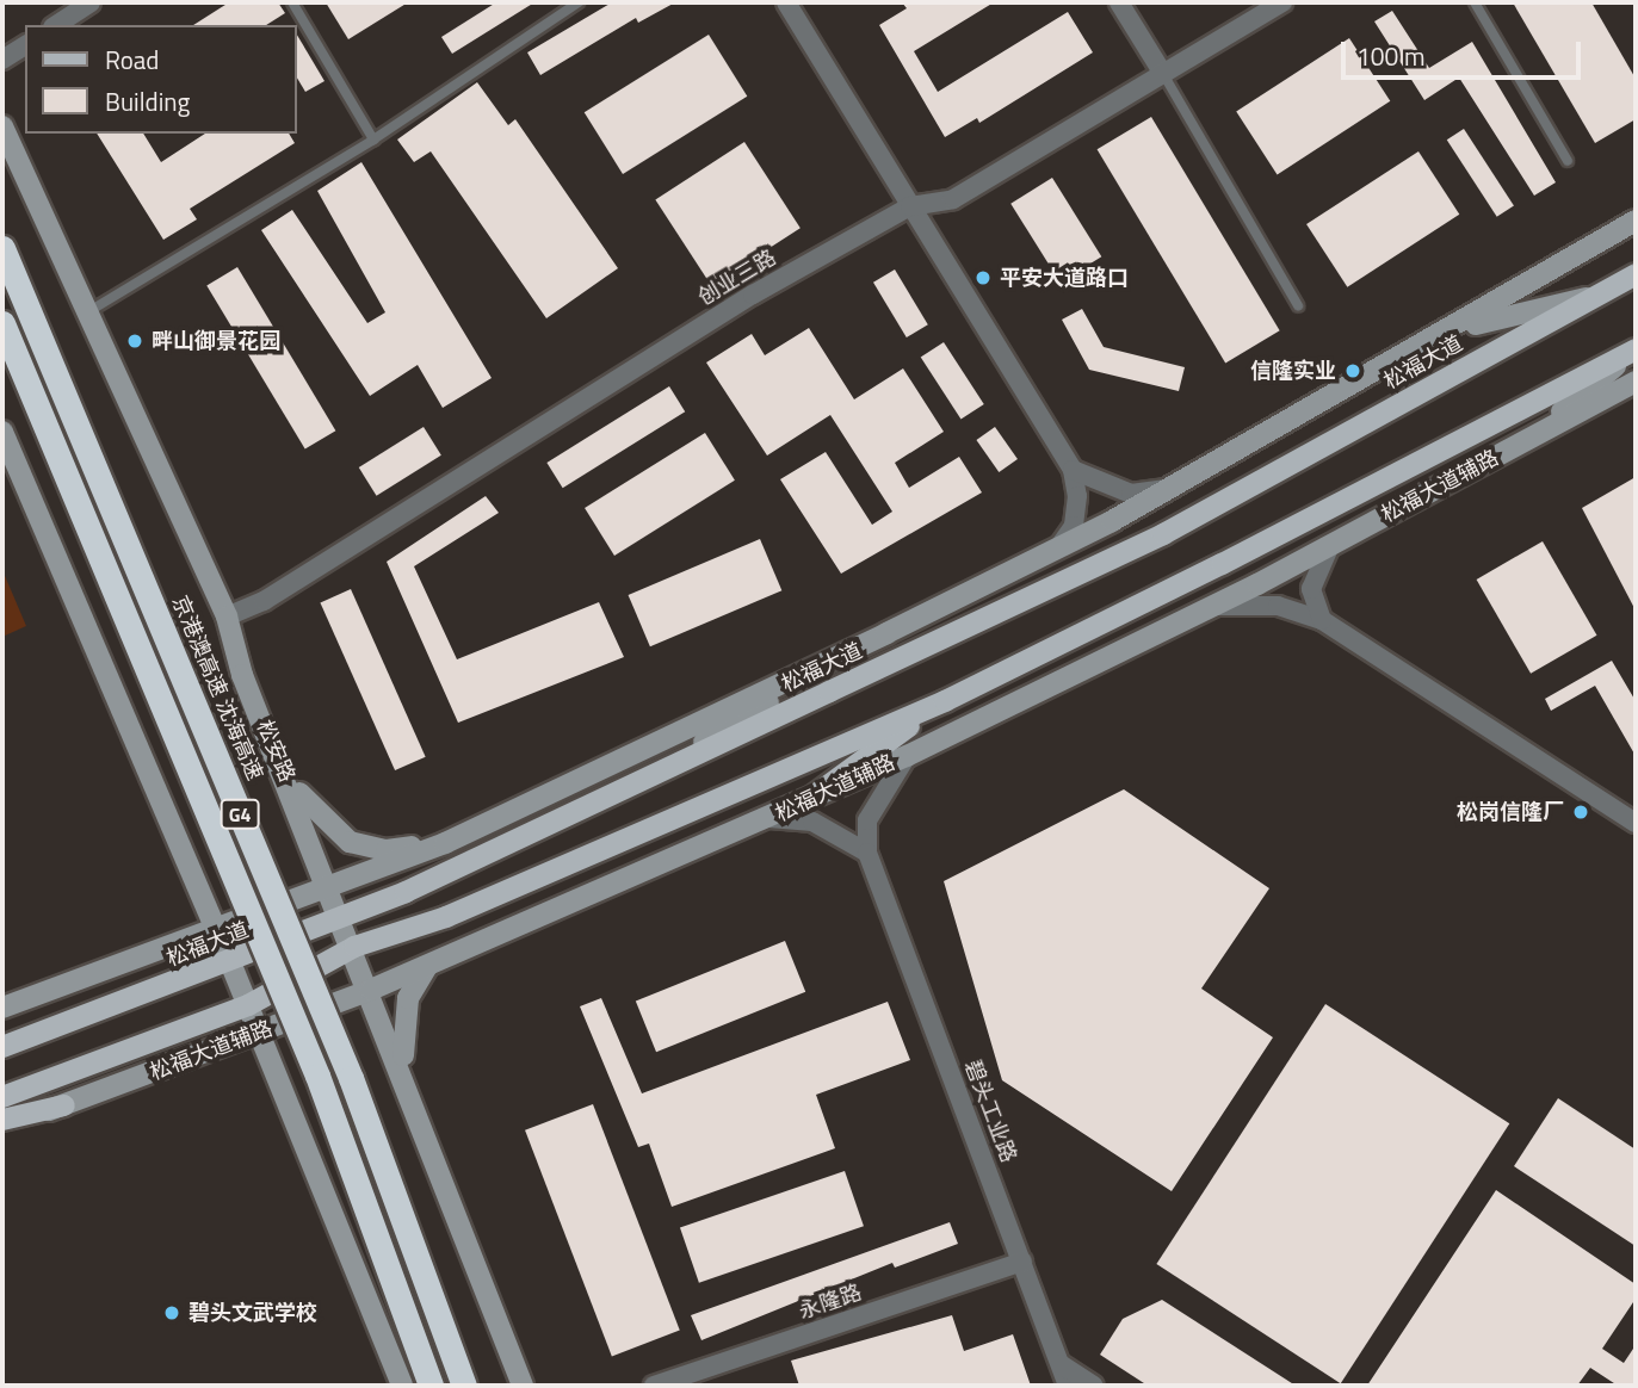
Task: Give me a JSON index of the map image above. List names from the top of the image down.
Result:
{
  "streets": {
    "highway": ["京港澳高速 沈海高速", "G4"],
    "main road": ["松福大道", "松福大道辅路", "松安路"],
    "street": ["创业三路", "碧头工业路", "永隆路"]
  },
  "crossings": [
    ["创业三路", "松安路"],
    ["松福大道", "松安路"],
    ["松福大道辅路", "松安路"],
    ["碧头工业路", "永隆路"]
  ],
  "places": [
    "平安大道路口",
    "畔山御景花园",
    "信隆实业",
    "松岗信隆厂",
    "碧头文武学校"
  ],
  "legend": ["Road", "Building"],
  "scale_bar": "100 m"
}
